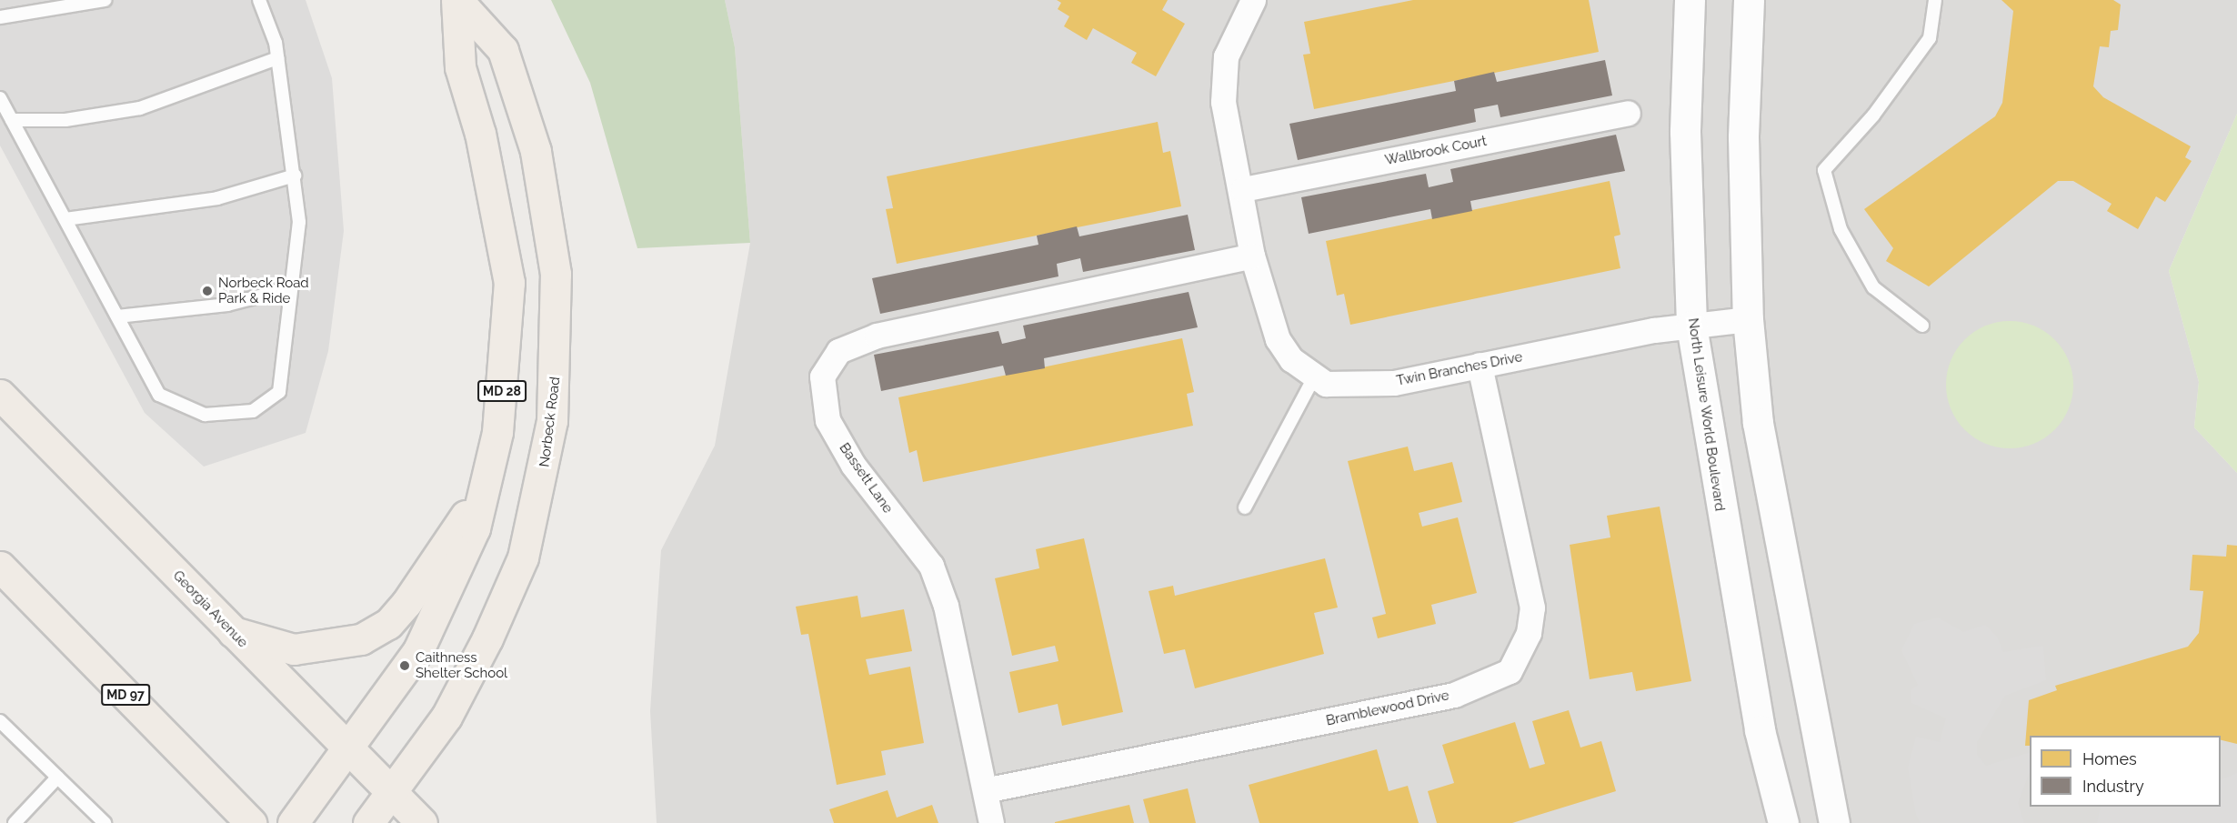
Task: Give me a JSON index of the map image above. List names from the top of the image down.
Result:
{
  "streets": {
    "main road": [
      "MD 28",
      "Norbeck Road",
      "Georgia Avenue",
      "MD 97"
    ],
    "street": [
      "Wallbrook Court",
      "Twin Branches Drive",
      "North Leisure World Boulevard",
      "Bassett Lane",
      "Bramblewood Drive"
    ]
  },
  "crossings": [
    ["Wallbrook Court", "Twin Branches Drive"],
    ["Twin Branches Drive", "North Leisure World Boulevard"],
    ["Twin Branches Drive", "Bassett Lane"],
    ["Twin Branches Drive", "Bramblewood Drive"],
    ["Norbeck Road", "Georgia Avenue"],
    ["Bassett Lane", "Bramblewood Drive"]
  ],
  "places": ["Norbeck Road Park & Ride", "Caithness Shelter School"],
  "legend": ["Homes", "Industry"]
}
